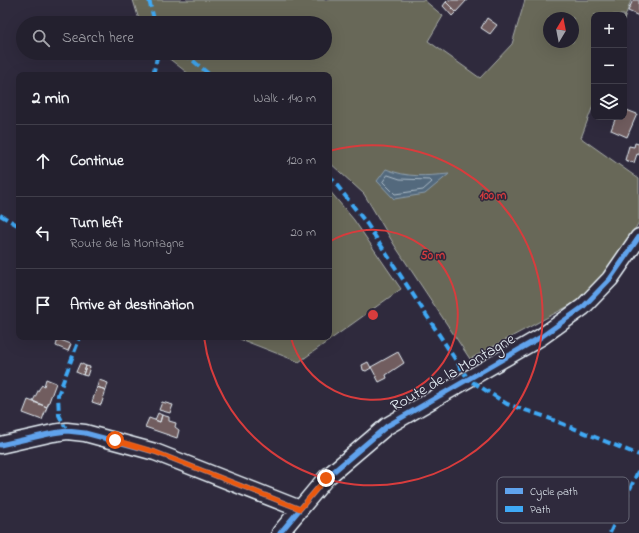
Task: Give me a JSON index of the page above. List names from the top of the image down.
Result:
{
  "streets": {
    "street": ["Route de la Montagne"]
  },
  "legend": ["Cycle path", "Path"],
  "north": "top",
  "page": {
    "map_buttons": ["+", "−"],
    "search": "Search here",
    "heading": ["2 min", "Walk · 140 m"],
    "list": [
      ["Continue", "120 m"],
      ["Turn left", "Route de la Montagne", "20 m"],
      "Arrive at destination"
    ]
  },
  "rings": ["100 m", "50 m"]
}
